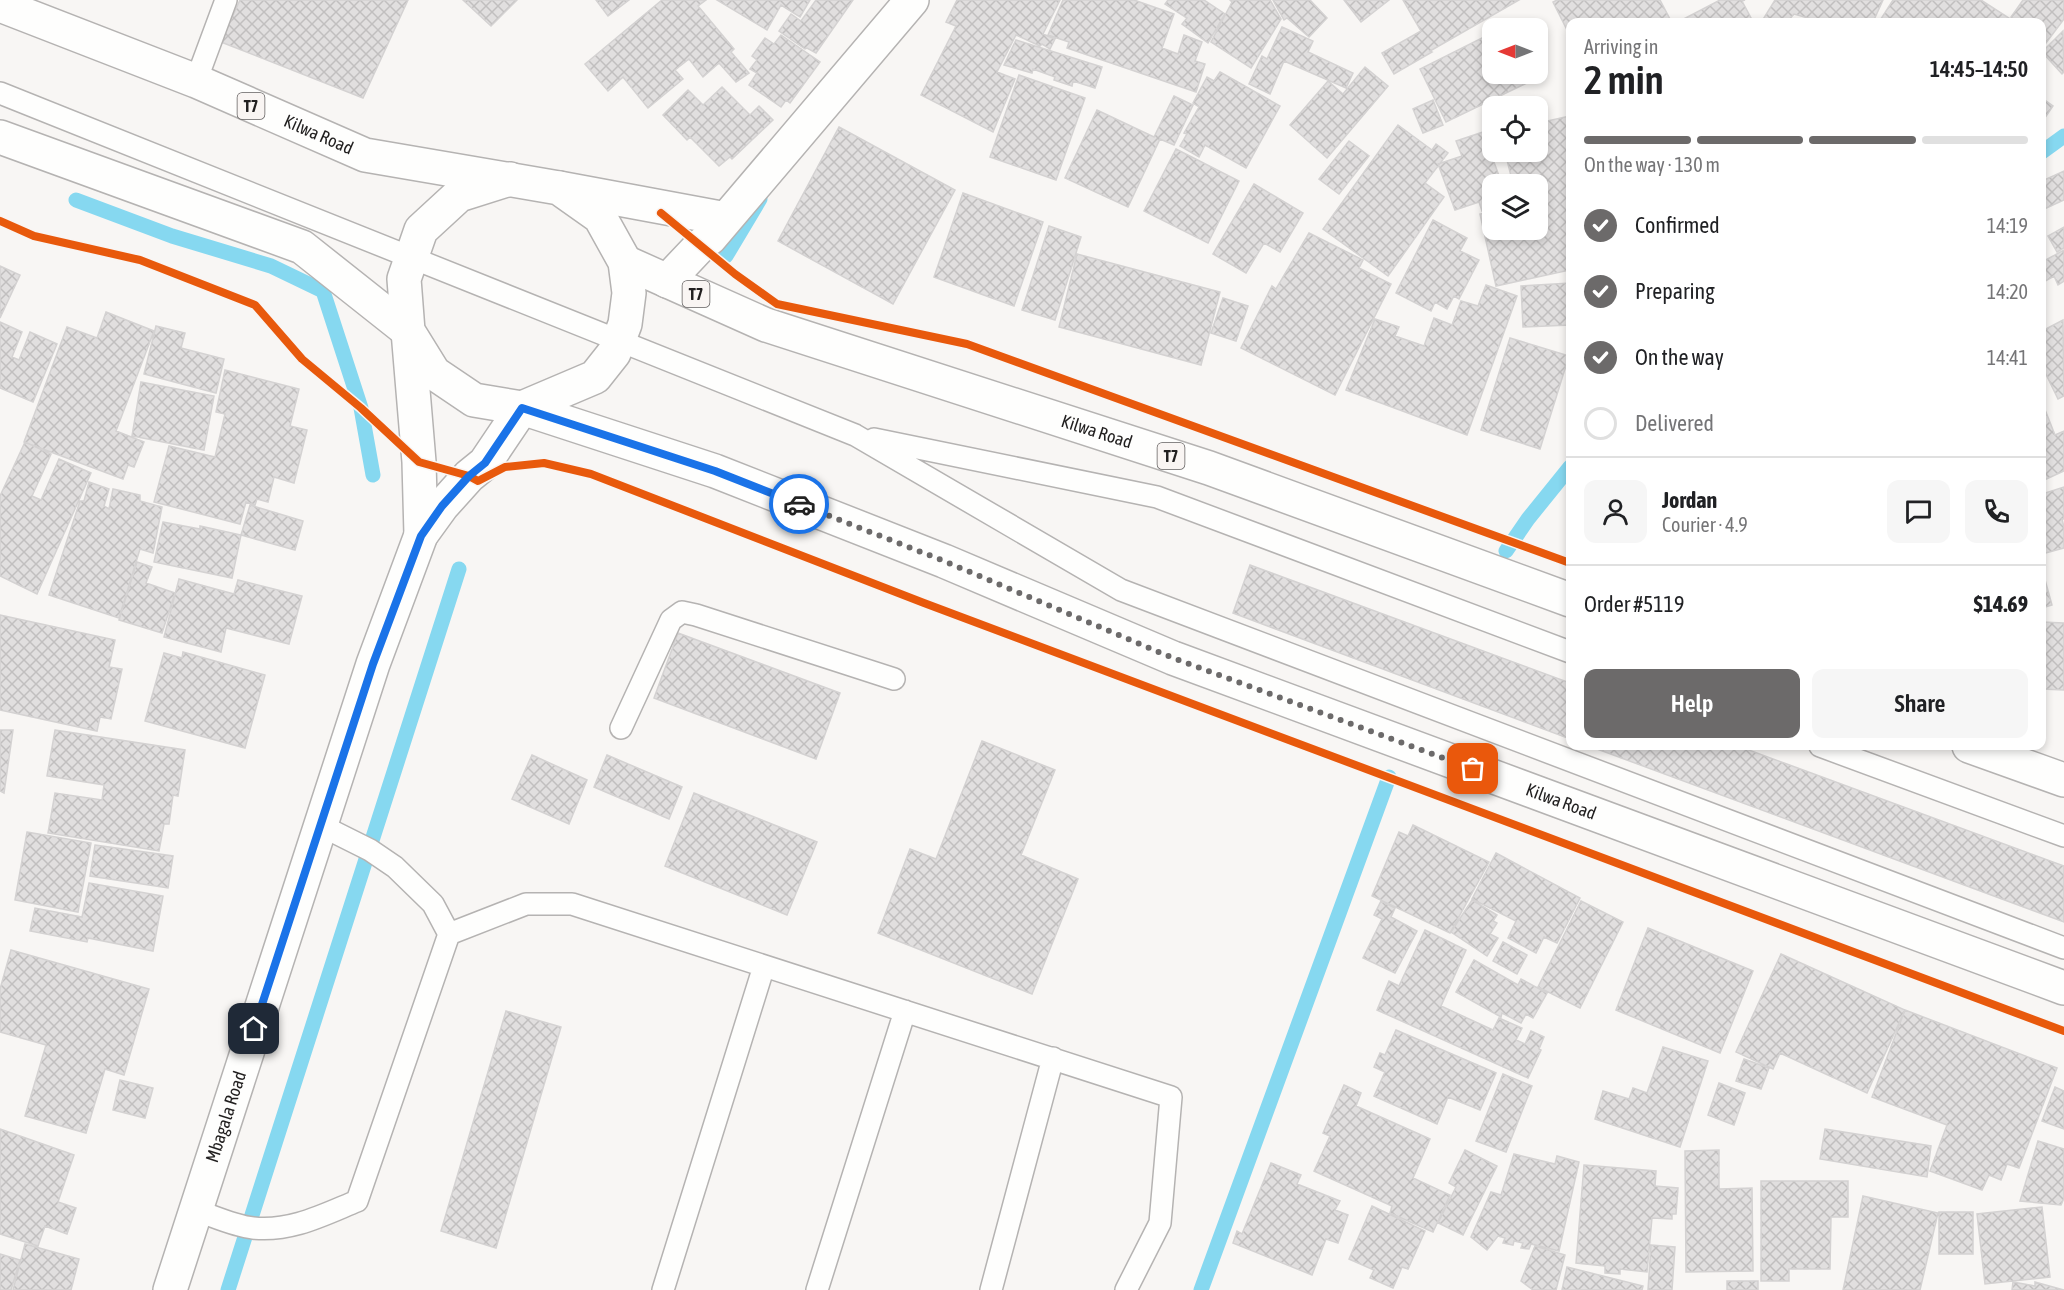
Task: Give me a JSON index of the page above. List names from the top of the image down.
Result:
{
  "streets": {
    "main road": ["T7", "Kilwa Road", "Mbagala Road"]
  },
  "crossings": [
    ["T7", "Kilwa Road"],
    ["T7", "Mbagala Road"],
    ["Kilwa Road", "Mbagala Road"]
  ],
  "north": "left",
  "page": {
    "heading": ["2 min", "Arriving in", "14:45–14:50"],
    "panel": [
      "Jordan",
      "Courier · 4.9",
      "Order #5119",
      "$14.69"
    ],
    "bar": "On the way · 130 m",
    "list": [
      ["Confirmed", "14:19"],
      ["Preparing", "14:20"],
      ["On the way", "14:41"],
      "Delivered"
    ],
    "buttons": ["Help", "Share"]
  }
}
